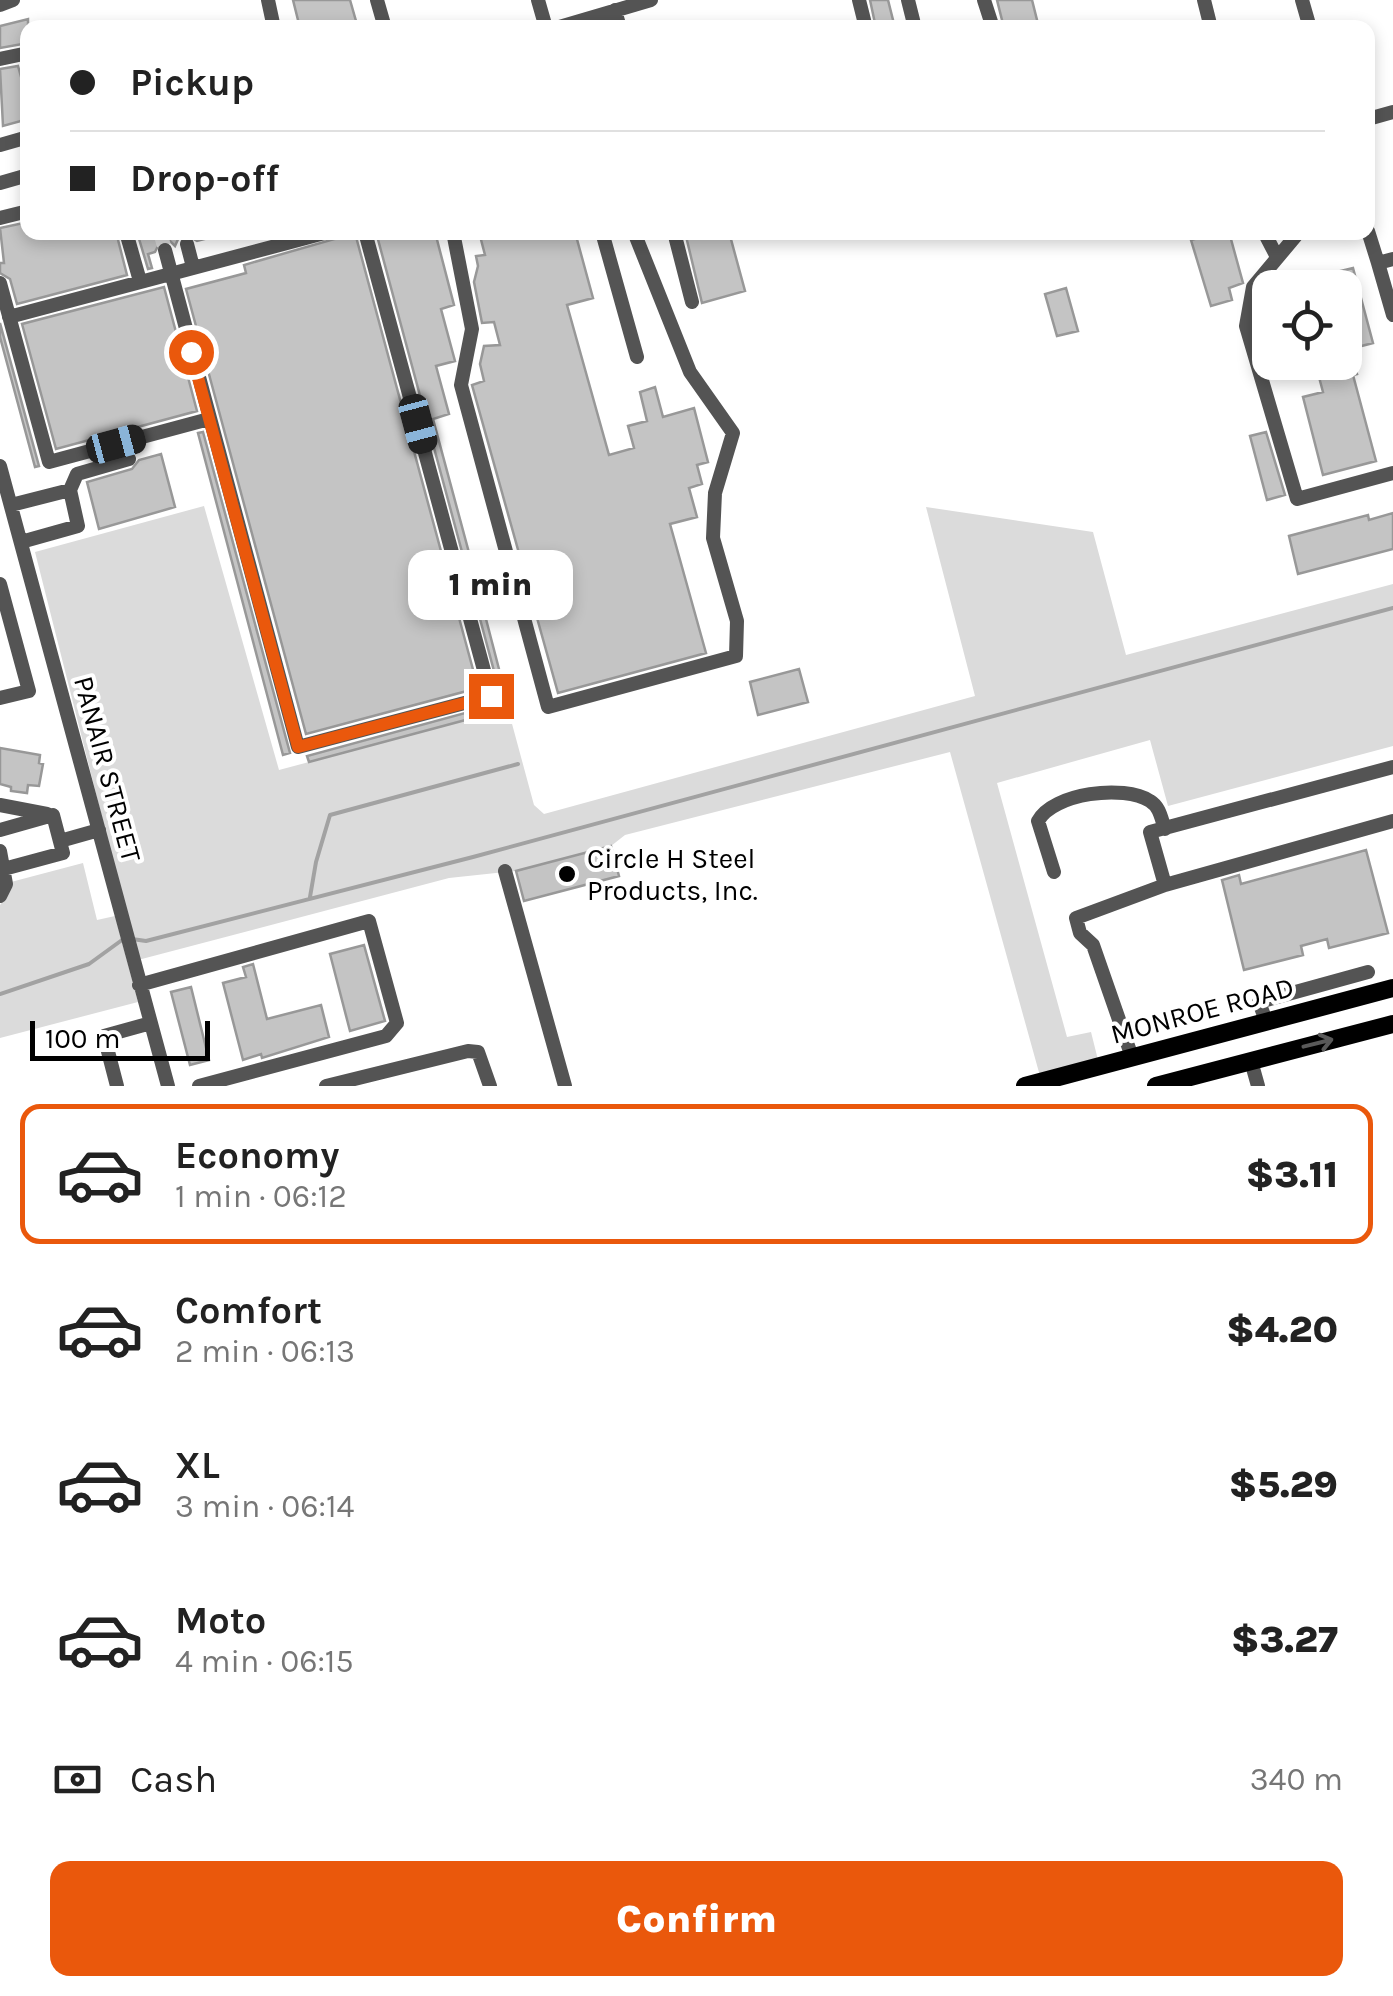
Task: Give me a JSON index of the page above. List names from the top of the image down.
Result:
{
  "streets": {
    "main road": ["MONROE ROAD"],
    "street": ["PANAIR STREET"]
  },
  "places": ["Circle H Steel Products, Inc."],
  "scale_bar": "100 m",
  "page": {
    "banner": ["Pickup", "Drop-off"],
    "bubble": "1 min",
    "scale": "100 m",
    "list": [
      {
        "name": "Economy",
        "note": "1 min · 06:12",
        "value": "$3.11"
      },
      {
        "name": "Comfort",
        "note": "2 min · 06:13",
        "value": "$4.20"
      },
      {
        "name": "XL",
        "note": "3 min · 06:14",
        "value": "$5.29"
      },
      {
        "name": "Moto",
        "note": "4 min · 06:15",
        "value": "$3.27"
      }
    ],
    "pay": ["Cash", "340 m"],
    "buttons": "Confirm"
  }
}
